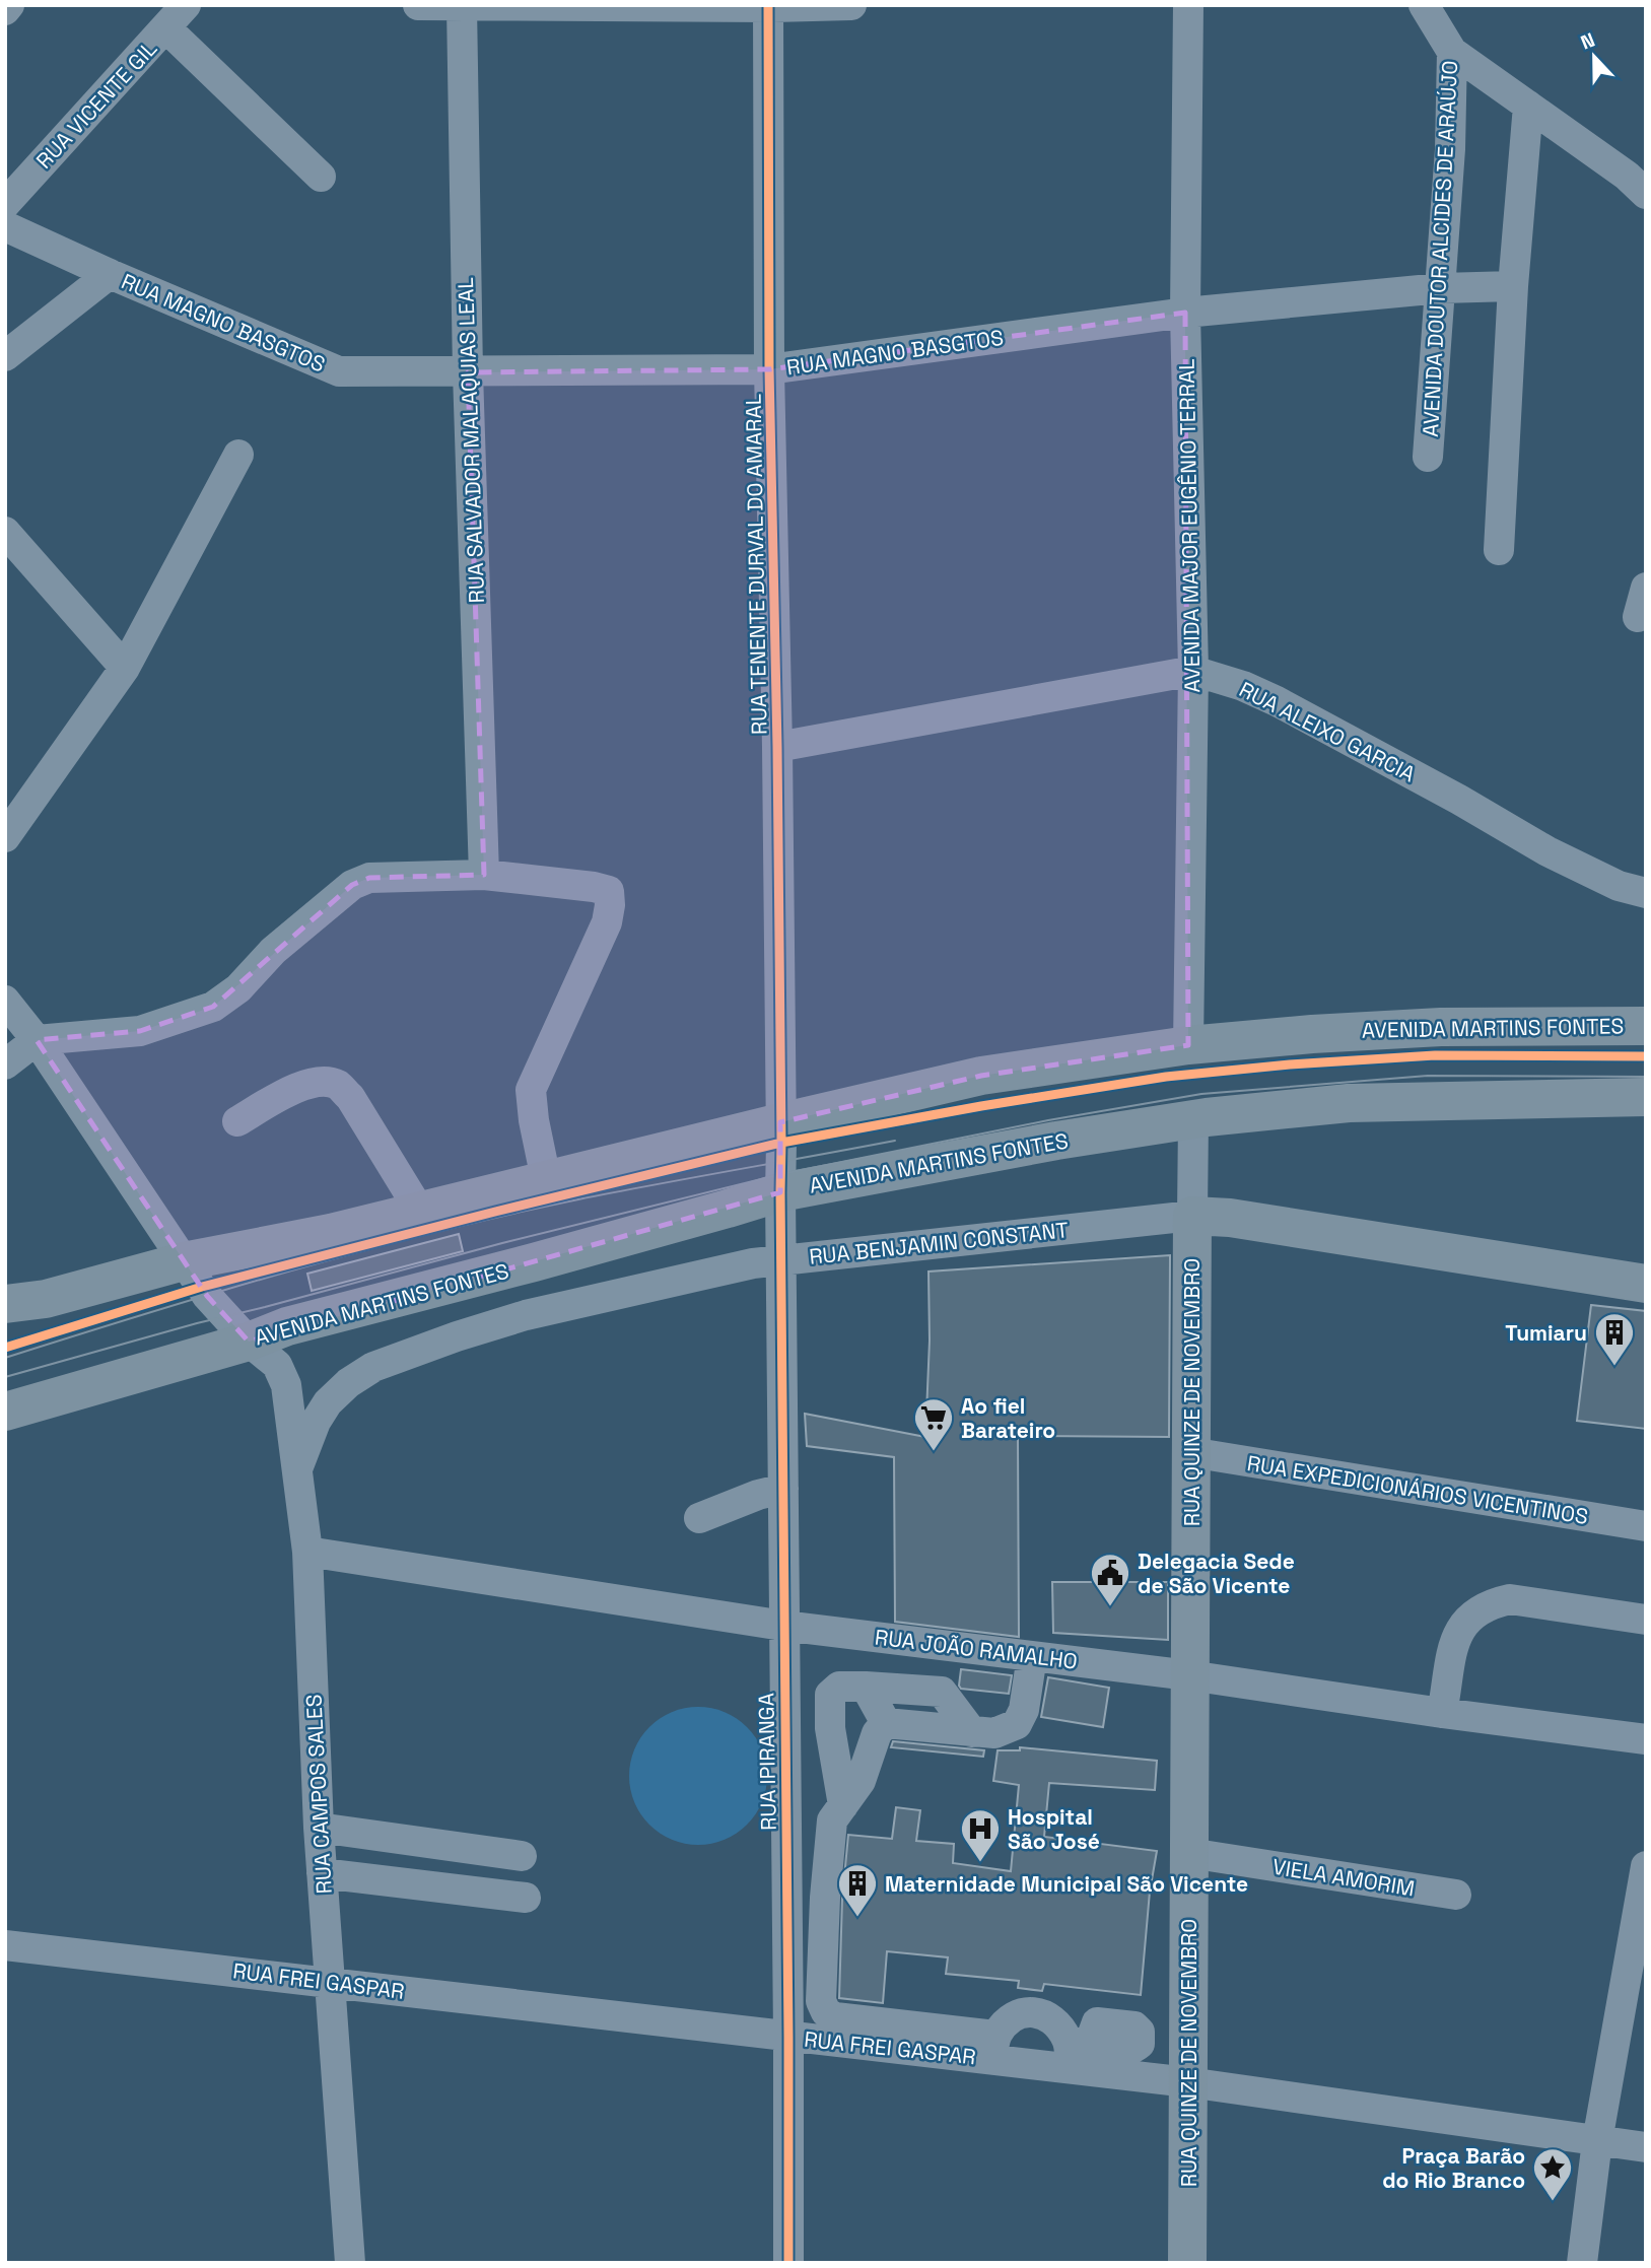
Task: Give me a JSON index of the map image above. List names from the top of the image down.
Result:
{
  "streets": {
    "main road": ["AVENIDA MARTINS FONTES", "RUA BENJAMIN CONSTANT", "RUA QUINZE DE NOVEMBRO"],
    "street": [
      "RUA VICENTE GIL",
      "AVENIDA DOUTOR ALCIDES DE ARAÚJO",
      "RUA MAGNO BASGTOS",
      "RUA SALVADOR MALAQUIAS LEAL",
      "AVENIDA MAJOR EUGÊNIO TERRAL",
      "RUA TENENTE DURVAL DO AMARAL",
      "RUA ALEIXO GARCIA",
      "RUA EXPEDICIONÁRIOS VICENTINOS",
      "RUA JOÃO RAMALHO",
      "RUA IPIRANGA",
      "RUA CAMPOS SALES",
      "VIELA AMORIM",
      "RUA FREI GASPAR"
    ]
  },
  "crossings": [
    ["AVENIDA DOUTOR ALCIDES DE ARAÚJO", "RUA MAGNO BASGTOS"],
    ["RUA MAGNO BASGTOS", "RUA SALVADOR MALAQUIAS LEAL"],
    ["RUA MAGNO BASGTOS", "AVENIDA MAJOR EUGÊNIO TERRAL"],
    ["RUA MAGNO BASGTOS", "RUA TENENTE DURVAL DO AMARAL"],
    ["AVENIDA MAJOR EUGÊNIO TERRAL", "RUA ALEIXO GARCIA"],
    ["AVENIDA MAJOR EUGÊNIO TERRAL", "AVENIDA MARTINS FONTES"],
    ["RUA TENENTE DURVAL DO AMARAL", "RUA ALEIXO GARCIA"],
    ["RUA TENENTE DURVAL DO AMARAL", "AVENIDA MARTINS FONTES"],
    ["AVENIDA MARTINS FONTES", "RUA QUINZE DE NOVEMBRO"],
    ["AVENIDA MARTINS FONTES", "RUA CAMPOS SALES"],
    ["RUA BENJAMIN CONSTANT", "RUA QUINZE DE NOVEMBRO"],
    ["RUA BENJAMIN CONSTANT", "RUA IPIRANGA"],
    ["RUA BENJAMIN CONSTANT", "RUA CAMPOS SALES"],
    ["RUA QUINZE DE NOVEMBRO", "RUA EXPEDICIONÁRIOS VICENTINOS"],
    ["RUA QUINZE DE NOVEMBRO", "RUA JOÃO RAMALHO"],
    ["RUA QUINZE DE NOVEMBRO", "VIELA AMORIM"],
    ["RUA QUINZE DE NOVEMBRO", "RUA FREI GASPAR"],
    ["RUA JOÃO RAMALHO", "RUA IPIRANGA"],
    ["RUA JOÃO RAMALHO", "RUA CAMPOS SALES"],
    ["RUA IPIRANGA", "RUA FREI GASPAR"],
    ["RUA CAMPOS SALES", "RUA FREI GASPAR"]
  ],
  "places": {
    "building": ["Tumiaru", "Maternidade Municipal São Vicente"],
    "supermarket": ["Ao fiel Barateiro"],
    "public building": ["Delegacia Sede de São Vicente"],
    "hospital": ["Hospital São José"],
    "place": ["Praça Barão do Rio Branco"]
  },
  "north": "top"
}
